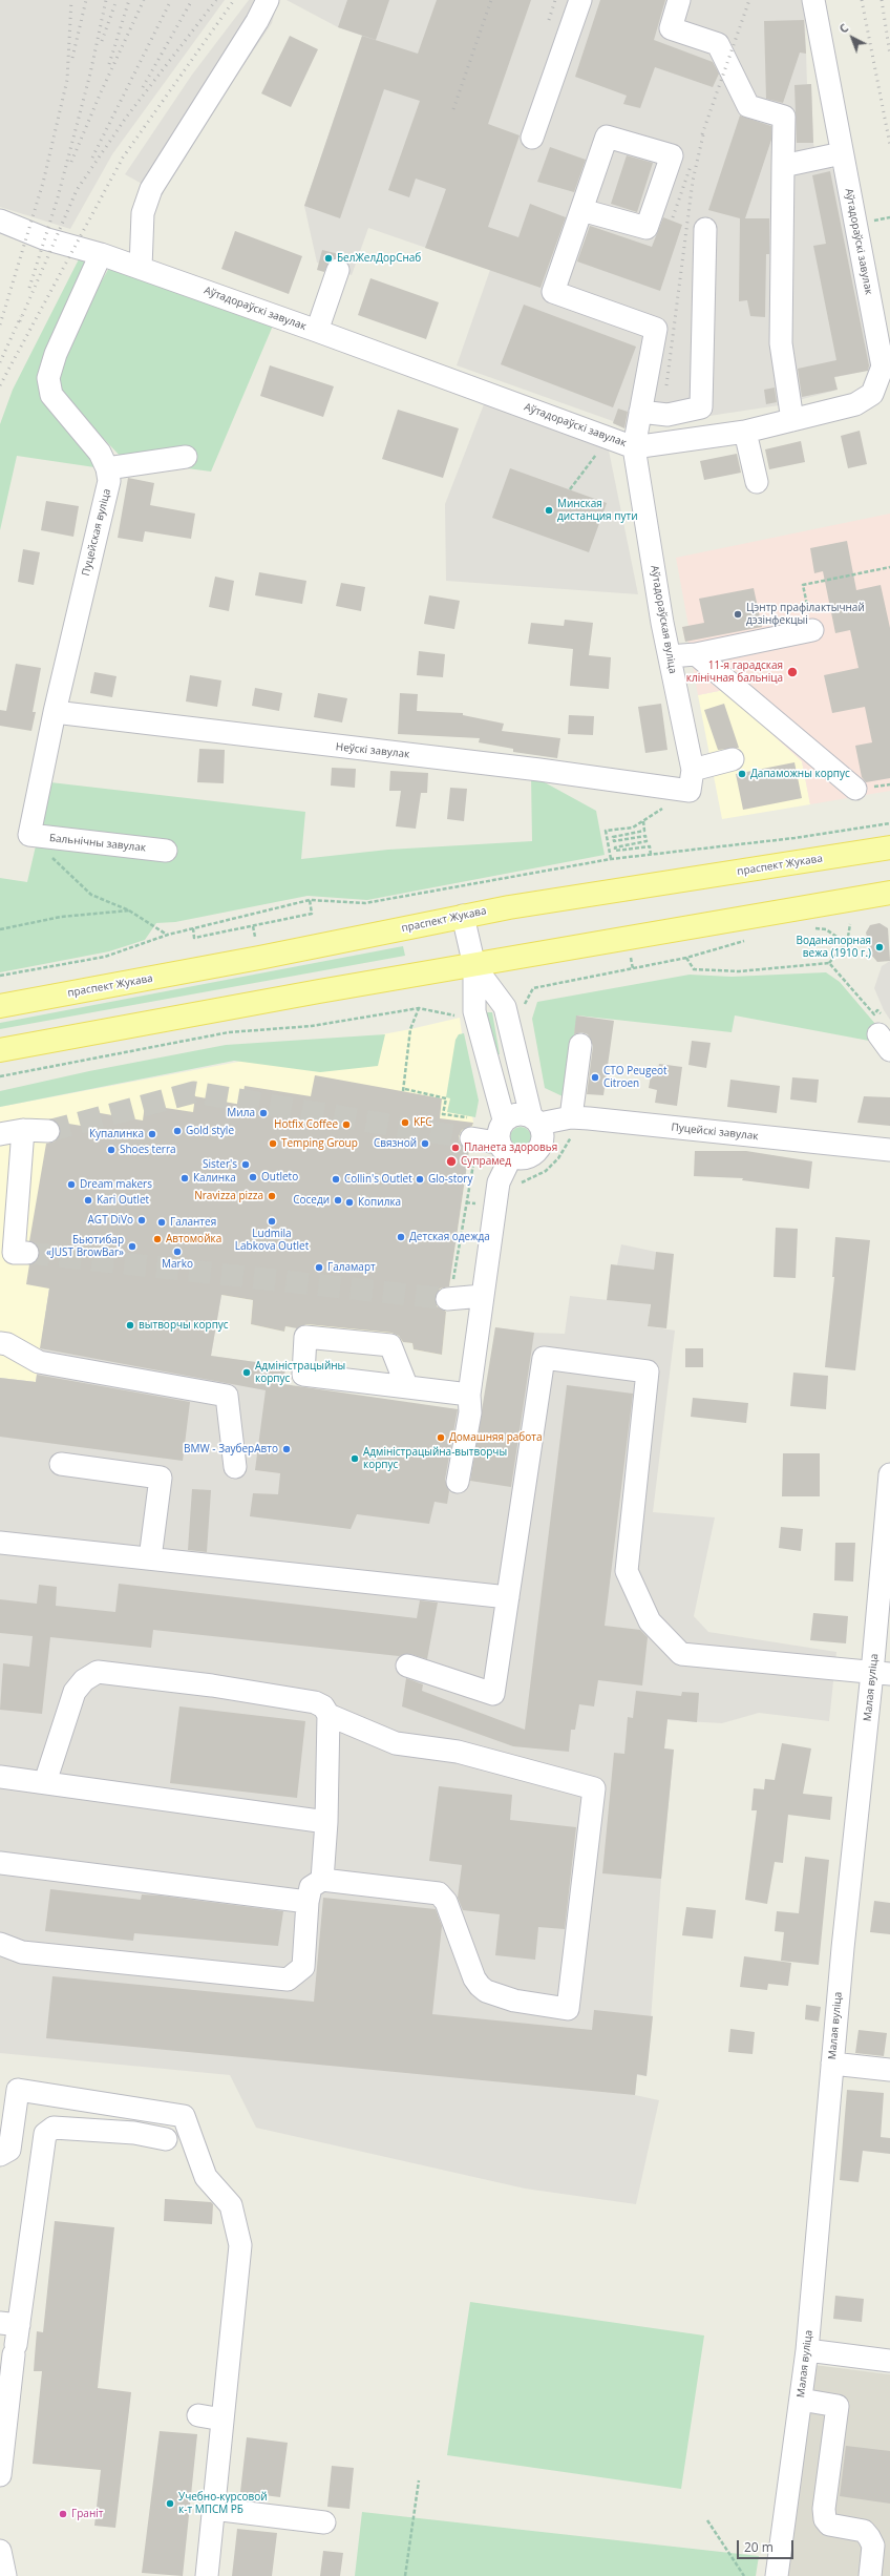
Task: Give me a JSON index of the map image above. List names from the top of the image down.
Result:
{
  "streets": {
    "main road": ["праспект Жукава"],
    "street": [
      "Аўтадораўскі завулак",
      "Пуцейская вуліца",
      "Аўтадораўская вуліца",
      "Неўскі завулак",
      "Бальнічны завулак",
      "Пуцейскі завулак",
      "Малая вуліца"
    ]
  },
  "crossings": [
    ["Аўтадораўскі завулак", "Пуцейская вуліца"],
    ["Аўтадораўскі завулак", "Аўтадораўская вуліца"],
    ["Пуцейская вуліца", "Неўскі завулак"],
    ["Пуцейская вуліца", "Бальнічны завулак"],
    ["Аўтадораўская вуліца", "Неўскі завулак"]
  ],
  "places": [
    "БелЖелДорСнаб",
    "Минская дистанция пути",
    "Цэнтр прафілактычнай дэзінфекцыі",
    "11-я гарадская клінічная бальніца",
    "Дапаможны корпус",
    "Воданапорная вежа (1910 г.)",
    "СТО Peugeot Citroen",
    "Мила",
    "KFC",
    "Hotfix Coffee",
    "Gold style",
    "Купалинка",
    "Temping Group",
    "Связной",
    "Планета здоровья",
    "Shoes terra",
    "Супрамед",
    "Sister's",
    "Outleto",
    "Калинка",
    "Collin's Outlet",
    "Glo-story",
    "Dream makers",
    "Nravizza pizza",
    "Kari Outlet",
    "Соседи",
    "Копилка",
    "AGT DiVo",
    "Ludmila Labkova Outlet",
    "Галантея",
    "Детская одежда",
    "Автомойка",
    "Бьютибар «JUST BrowBar»",
    "Marko",
    "Галамарт",
    "вытворчы корпус",
    "Адміністрацыйны корпус",
    "Домашняя работа",
    "BMW - ЗауберАвто",
    "Адміністрацыйна-вытворчы корпус",
    "Учебно-курсовой к-т МПСМ РБ",
    "Граніт"
  ],
  "scale_bar": "20 m",
  "north": "top left"
}
